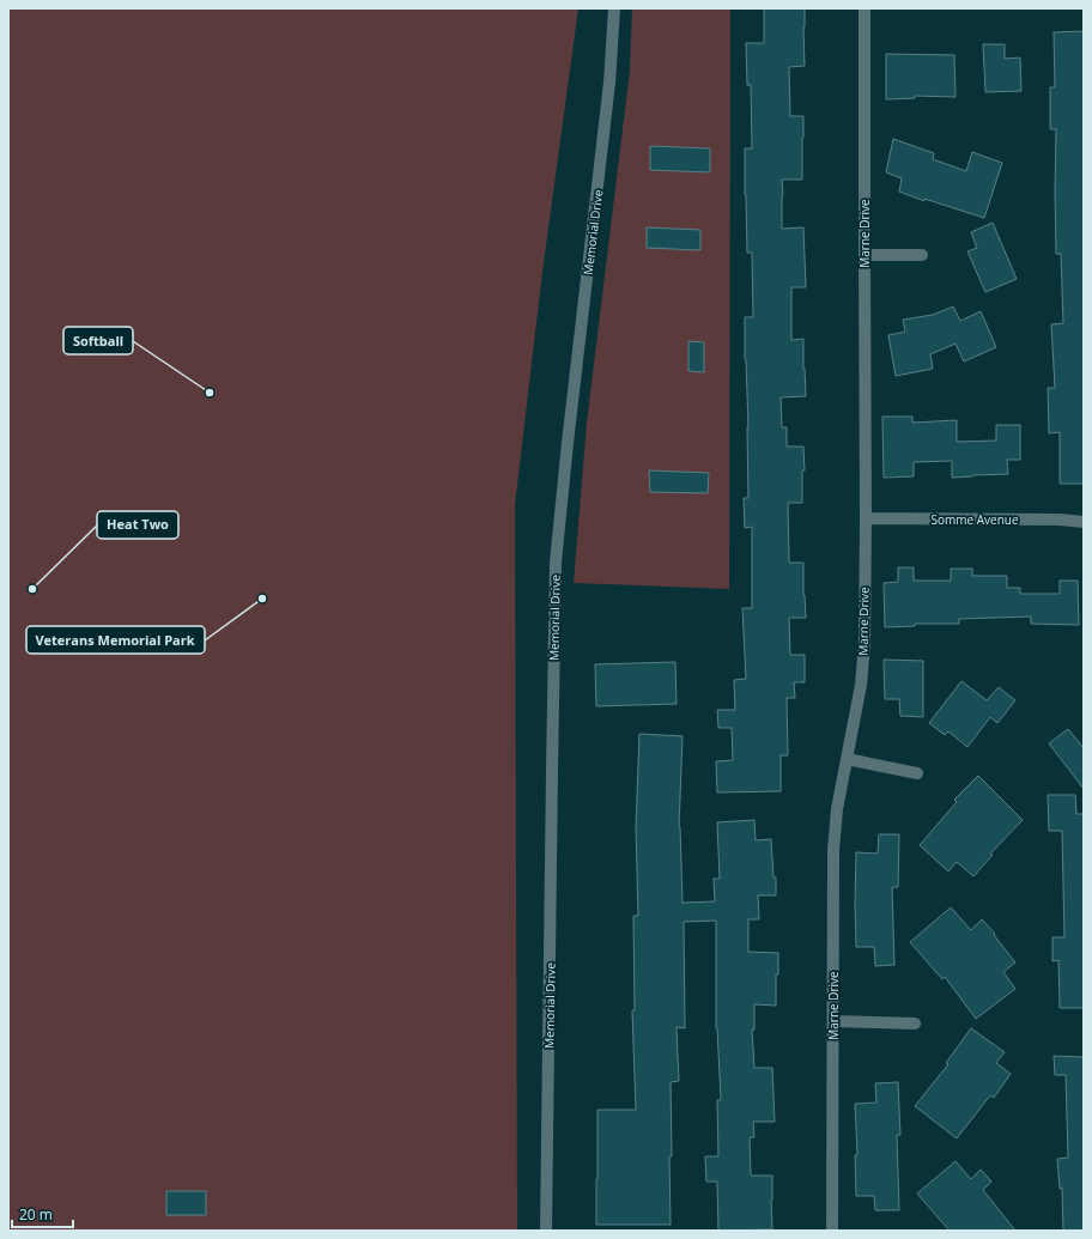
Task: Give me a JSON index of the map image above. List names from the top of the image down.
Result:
{
  "streets": {
    "street": ["Memorial Drive", "Marne Drive", "Somme Avenue"]
  },
  "crossings": [
    ["Marne Drive", "Somme Avenue"]
  ],
  "places": ["Softball", "Heat Two", "Veterans Memorial Park"],
  "scale_bar": "20 m"
}
